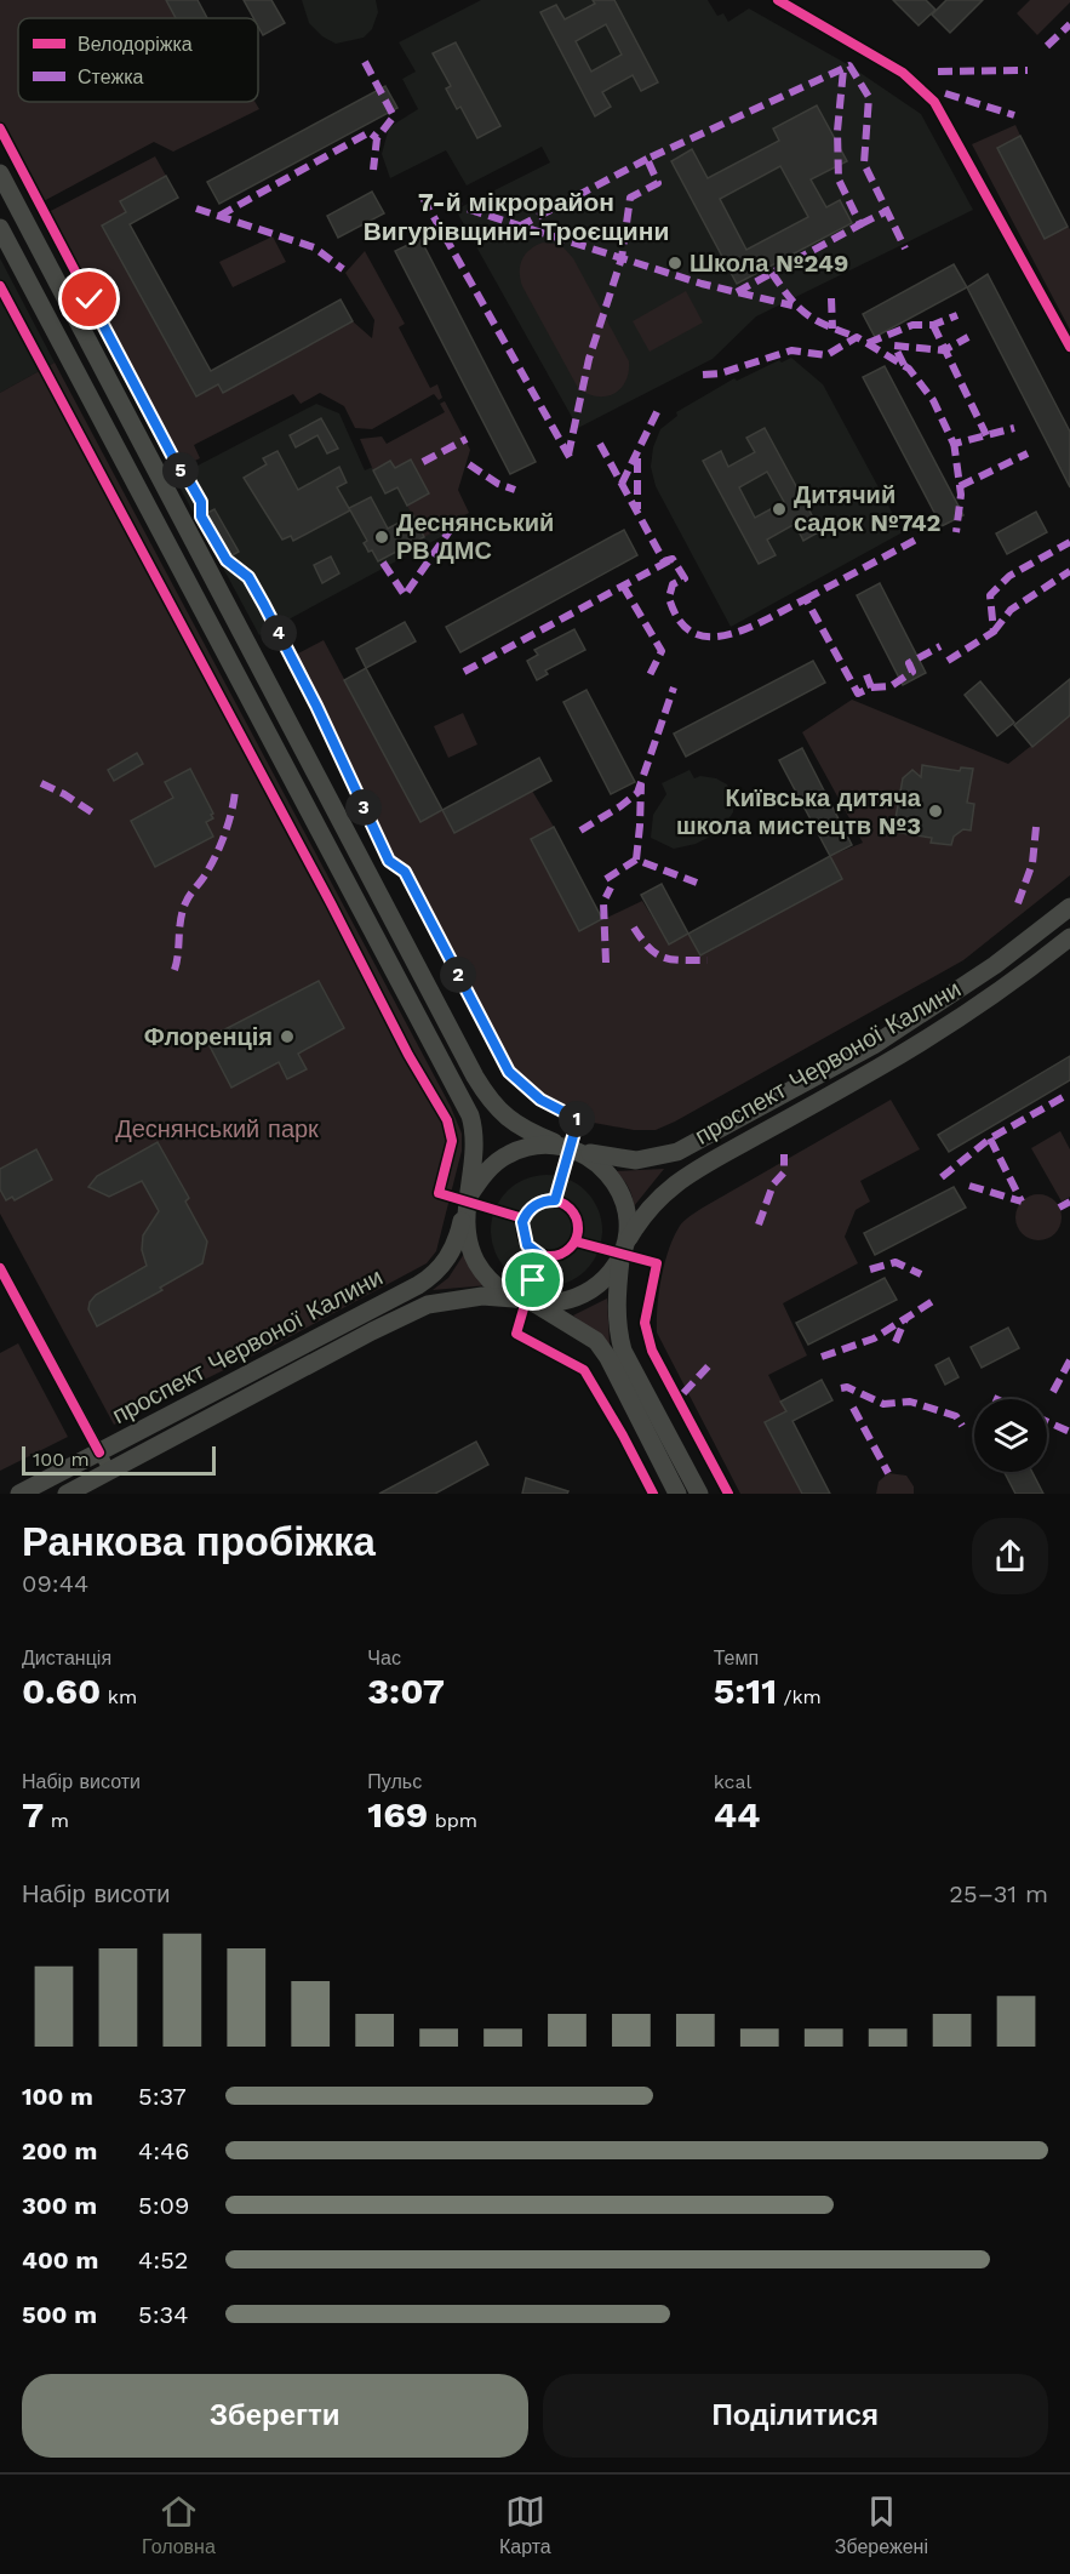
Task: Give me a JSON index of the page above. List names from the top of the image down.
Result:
{
  "streets": {
    "main road": ["проспект Червоної Калини"]
  },
  "districts": ["7-й мікрорайон Вигурівщини-Троєщини"],
  "parks": ["Деснянський парк"],
  "places": [
    "Школа №249",
    "Дитячий садок №742",
    "Деснянський РВ ДМС",
    "Київська дитяча школа мистецтв №3",
    "Флоренція"
  ],
  "legend": ["Велодоріжка", "Стежка"],
  "scale_bar": "100 m",
  "page": {
    "pins": [
      "5",
      "4",
      "3",
      "2",
      "1"
    ],
    "scale": "100 m",
    "heading": ["Ранкова пробіжка", "09:44"],
    "stats": [
      ["Дистанція", "0.60 km"],
      ["Час", "3:07"],
      ["Темп", "5:11 /km"],
      ["Набір висоти", "7 m"],
      ["Пульс", "169 bpm"],
      ["kcal", "44"]
    ],
    "chart": ["Набір висоти", "25–31 m"],
    "list": [
      {
        "name": "100 m",
        "note": "5:37"
      },
      {
        "name": "200 m",
        "note": "4:46"
      },
      {
        "name": "300 m",
        "note": "5:09"
      },
      {
        "name": "400 m",
        "note": "4:52"
      },
      {
        "name": "500 m",
        "note": "5:34"
      }
    ],
    "buttons": ["Зберегти", "Поділитися"],
    "tabs": ["Головна", "Карта", "Збережені"]
  }
}
